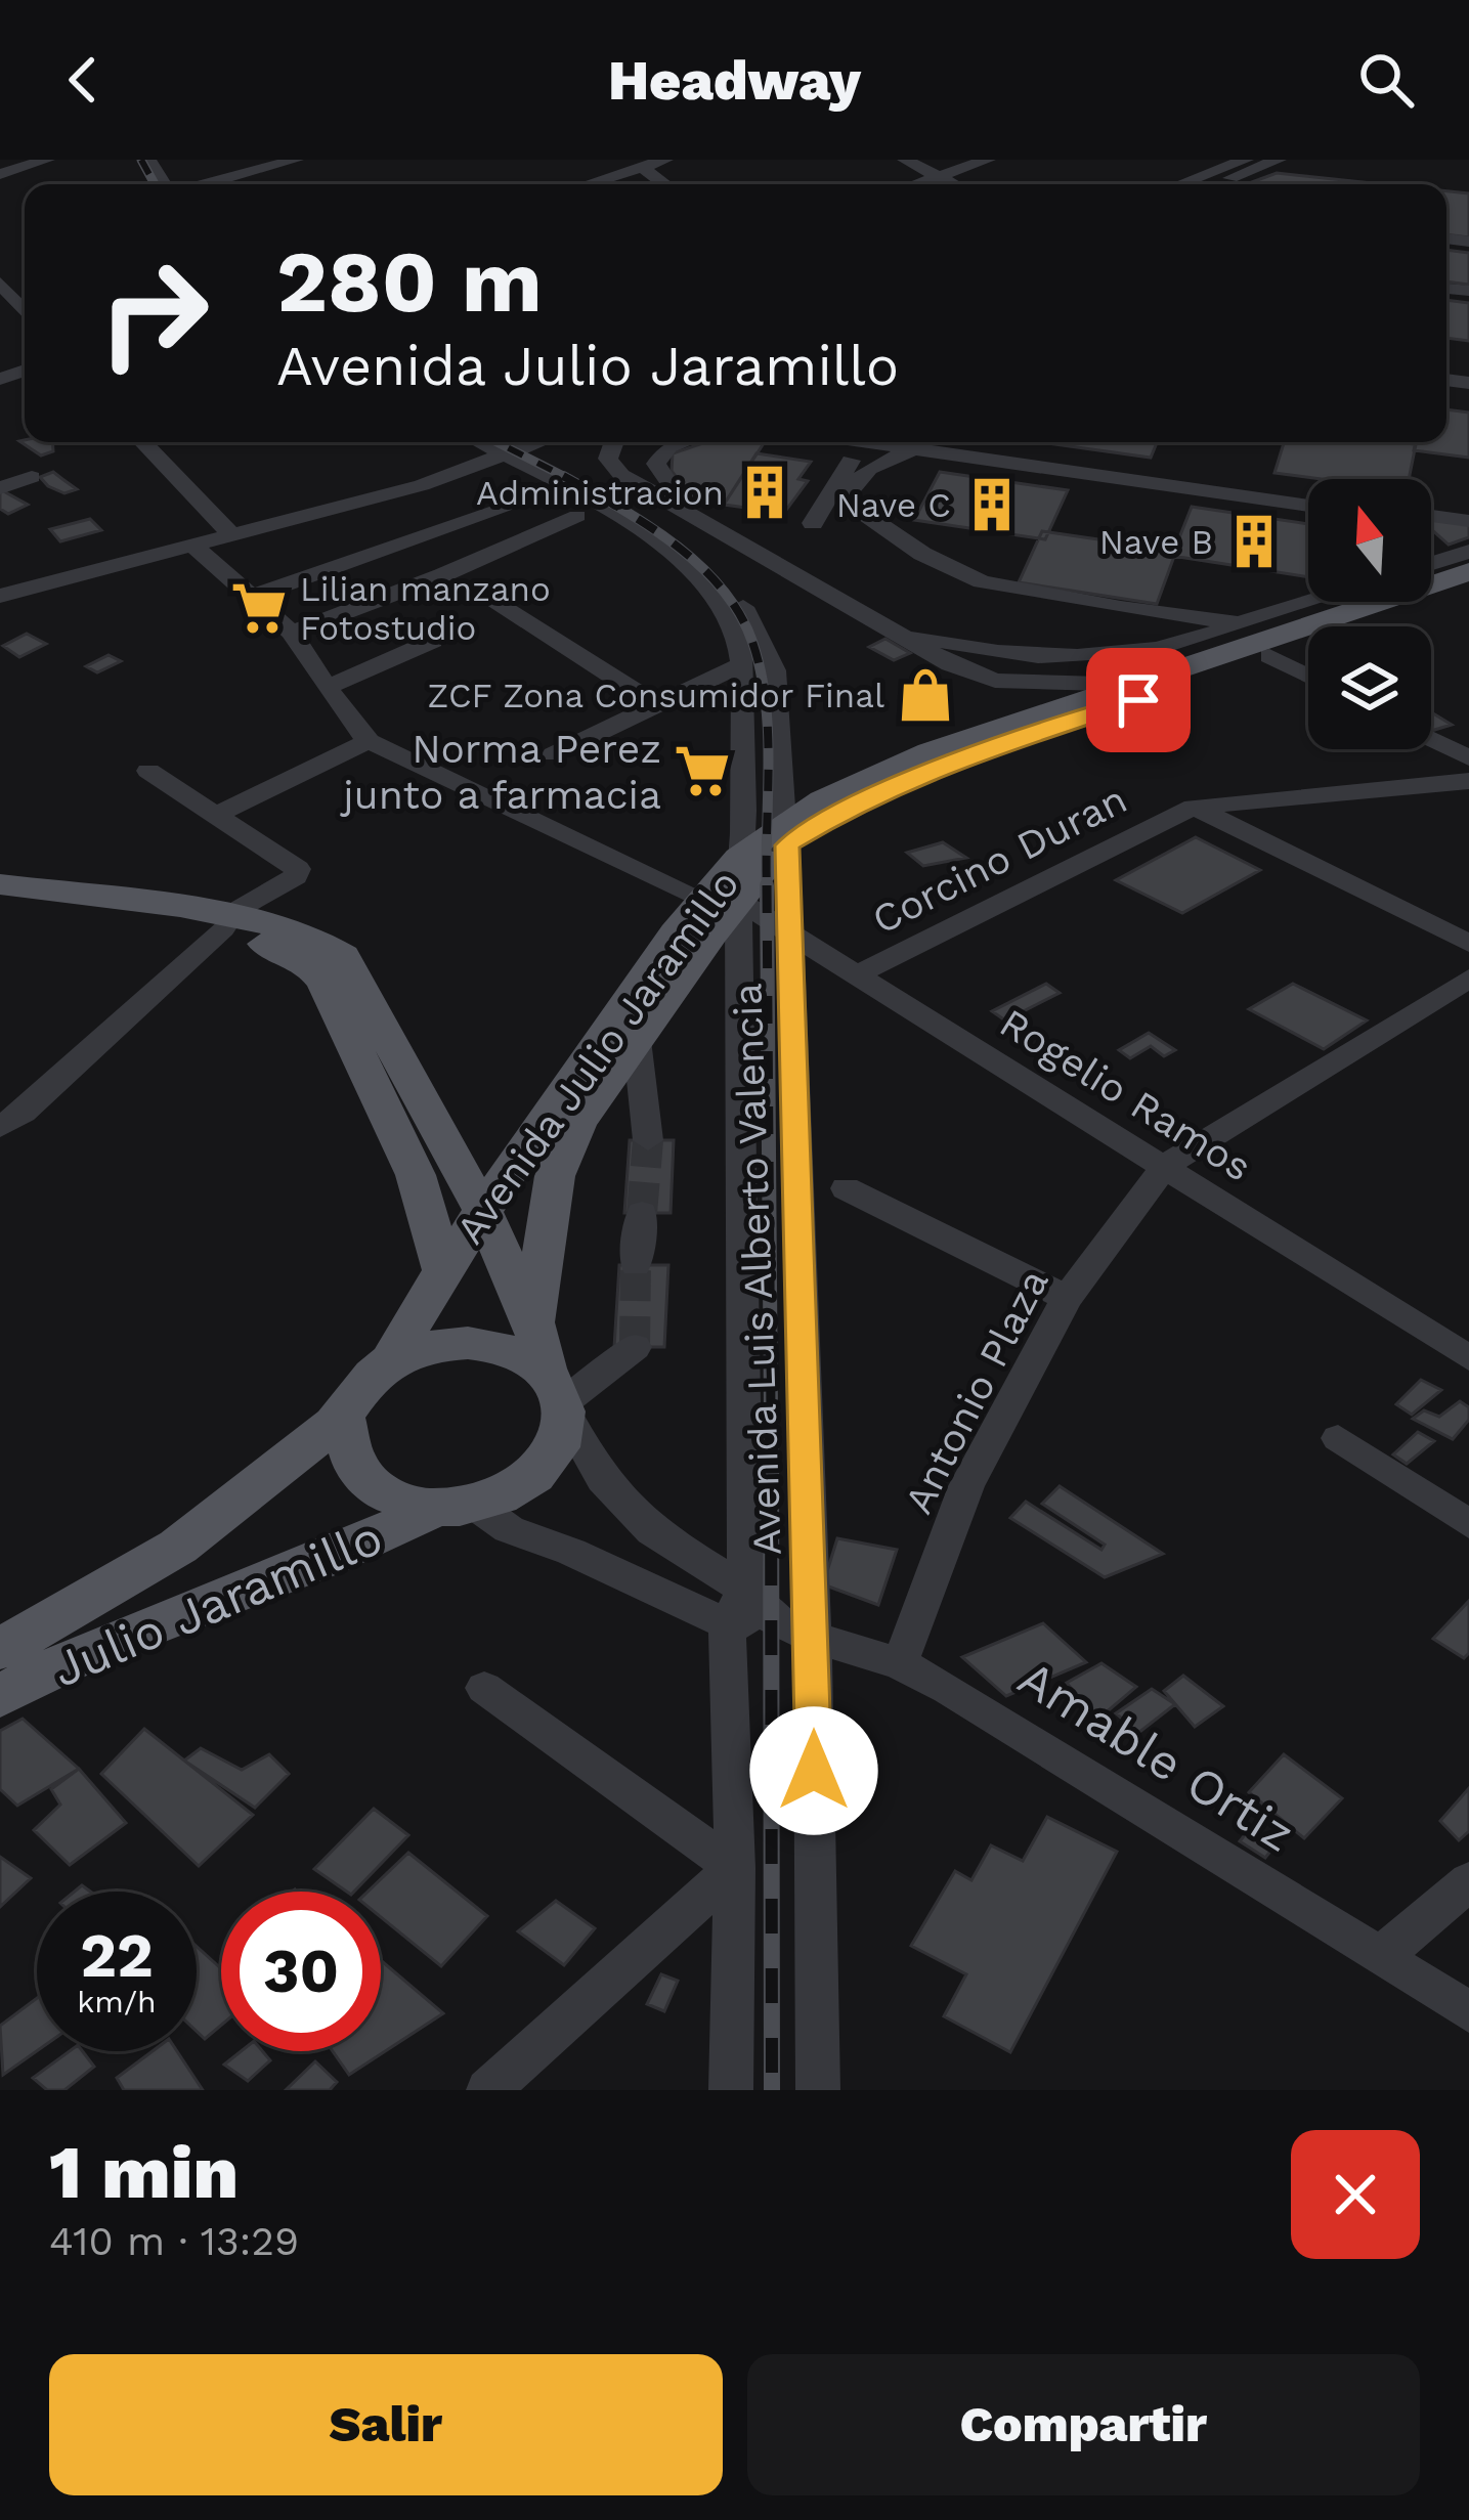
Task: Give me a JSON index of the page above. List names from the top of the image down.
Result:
{
  "streets": {
    "main road": ["Avenida Julio Jaramillo", "Julio Jaramillo"],
    "street": [
      "Corcino Duran",
      "Rogelio Ramos",
      "Avenida Luis Alberto Valencia",
      "Antonio Plaza",
      "Amable Ortiz"
    ]
  },
  "crossings": [
    ["Corcino Duran", "Rogelio Ramos"],
    ["Avenida Julio Jaramillo", "Rogelio Ramos"],
    ["Avenida Julio Jaramillo", "Avenida Luis Alberto Valencia"],
    ["Avenida Julio Jaramillo", "Julio Jaramillo"],
    ["Avenida Julio Jaramillo", "Amable Ortiz"],
    ["Rogelio Ramos", "Avenida Luis Alberto Valencia"],
    ["Rogelio Ramos", "Antonio Plaza"],
    ["Avenida Luis Alberto Valencia", "Amable Ortiz"],
    ["Antonio Plaza", "Amable Ortiz"],
    ["Julio Jaramillo", "Amable Ortiz"]
  ],
  "places": {
    "building": ["Administracion", "Nave C", "Nave B"],
    "supermarket": ["Lilian manzano Fotostudio", "Norma Perez junto a farmacia"],
    "shop": ["ZCF Zona Consumidor Final"]
  },
  "north": "top",
  "page": {
    "header": "Headway",
    "turn": ["280 m", "Avenida Julio Jaramillo"],
    "speed": "22 km/h",
    "limit": "30",
    "heading": ["1 min", "410 m · 13:29"],
    "buttons": ["Salir", "Compartir"]
  }
}
